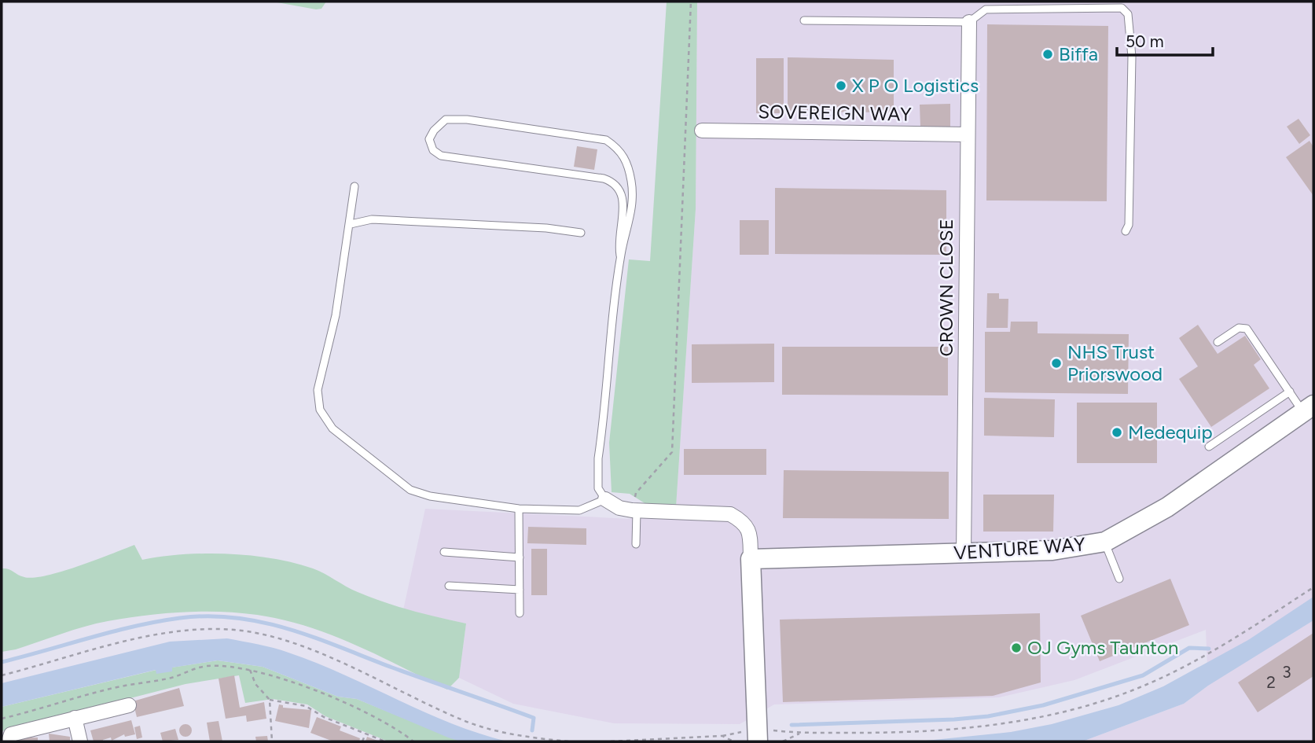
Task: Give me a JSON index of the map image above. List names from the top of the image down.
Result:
{
  "streets": {
    "street": ["SOVEREIGN WAY", "CROWN CLOSE", "VENTURE WAY"]
  },
  "crossings": [
    ["SOVEREIGN WAY", "CROWN CLOSE"],
    ["CROWN CLOSE", "VENTURE WAY"]
  ],
  "places": [
    "Biffa",
    "X P O Logistics",
    "NHS Trust Priorswood",
    "Medequip",
    "OJ Gyms Taunton"
  ],
  "house_numbers": ["3", "2"],
  "scale_bar": "50 m"
}
